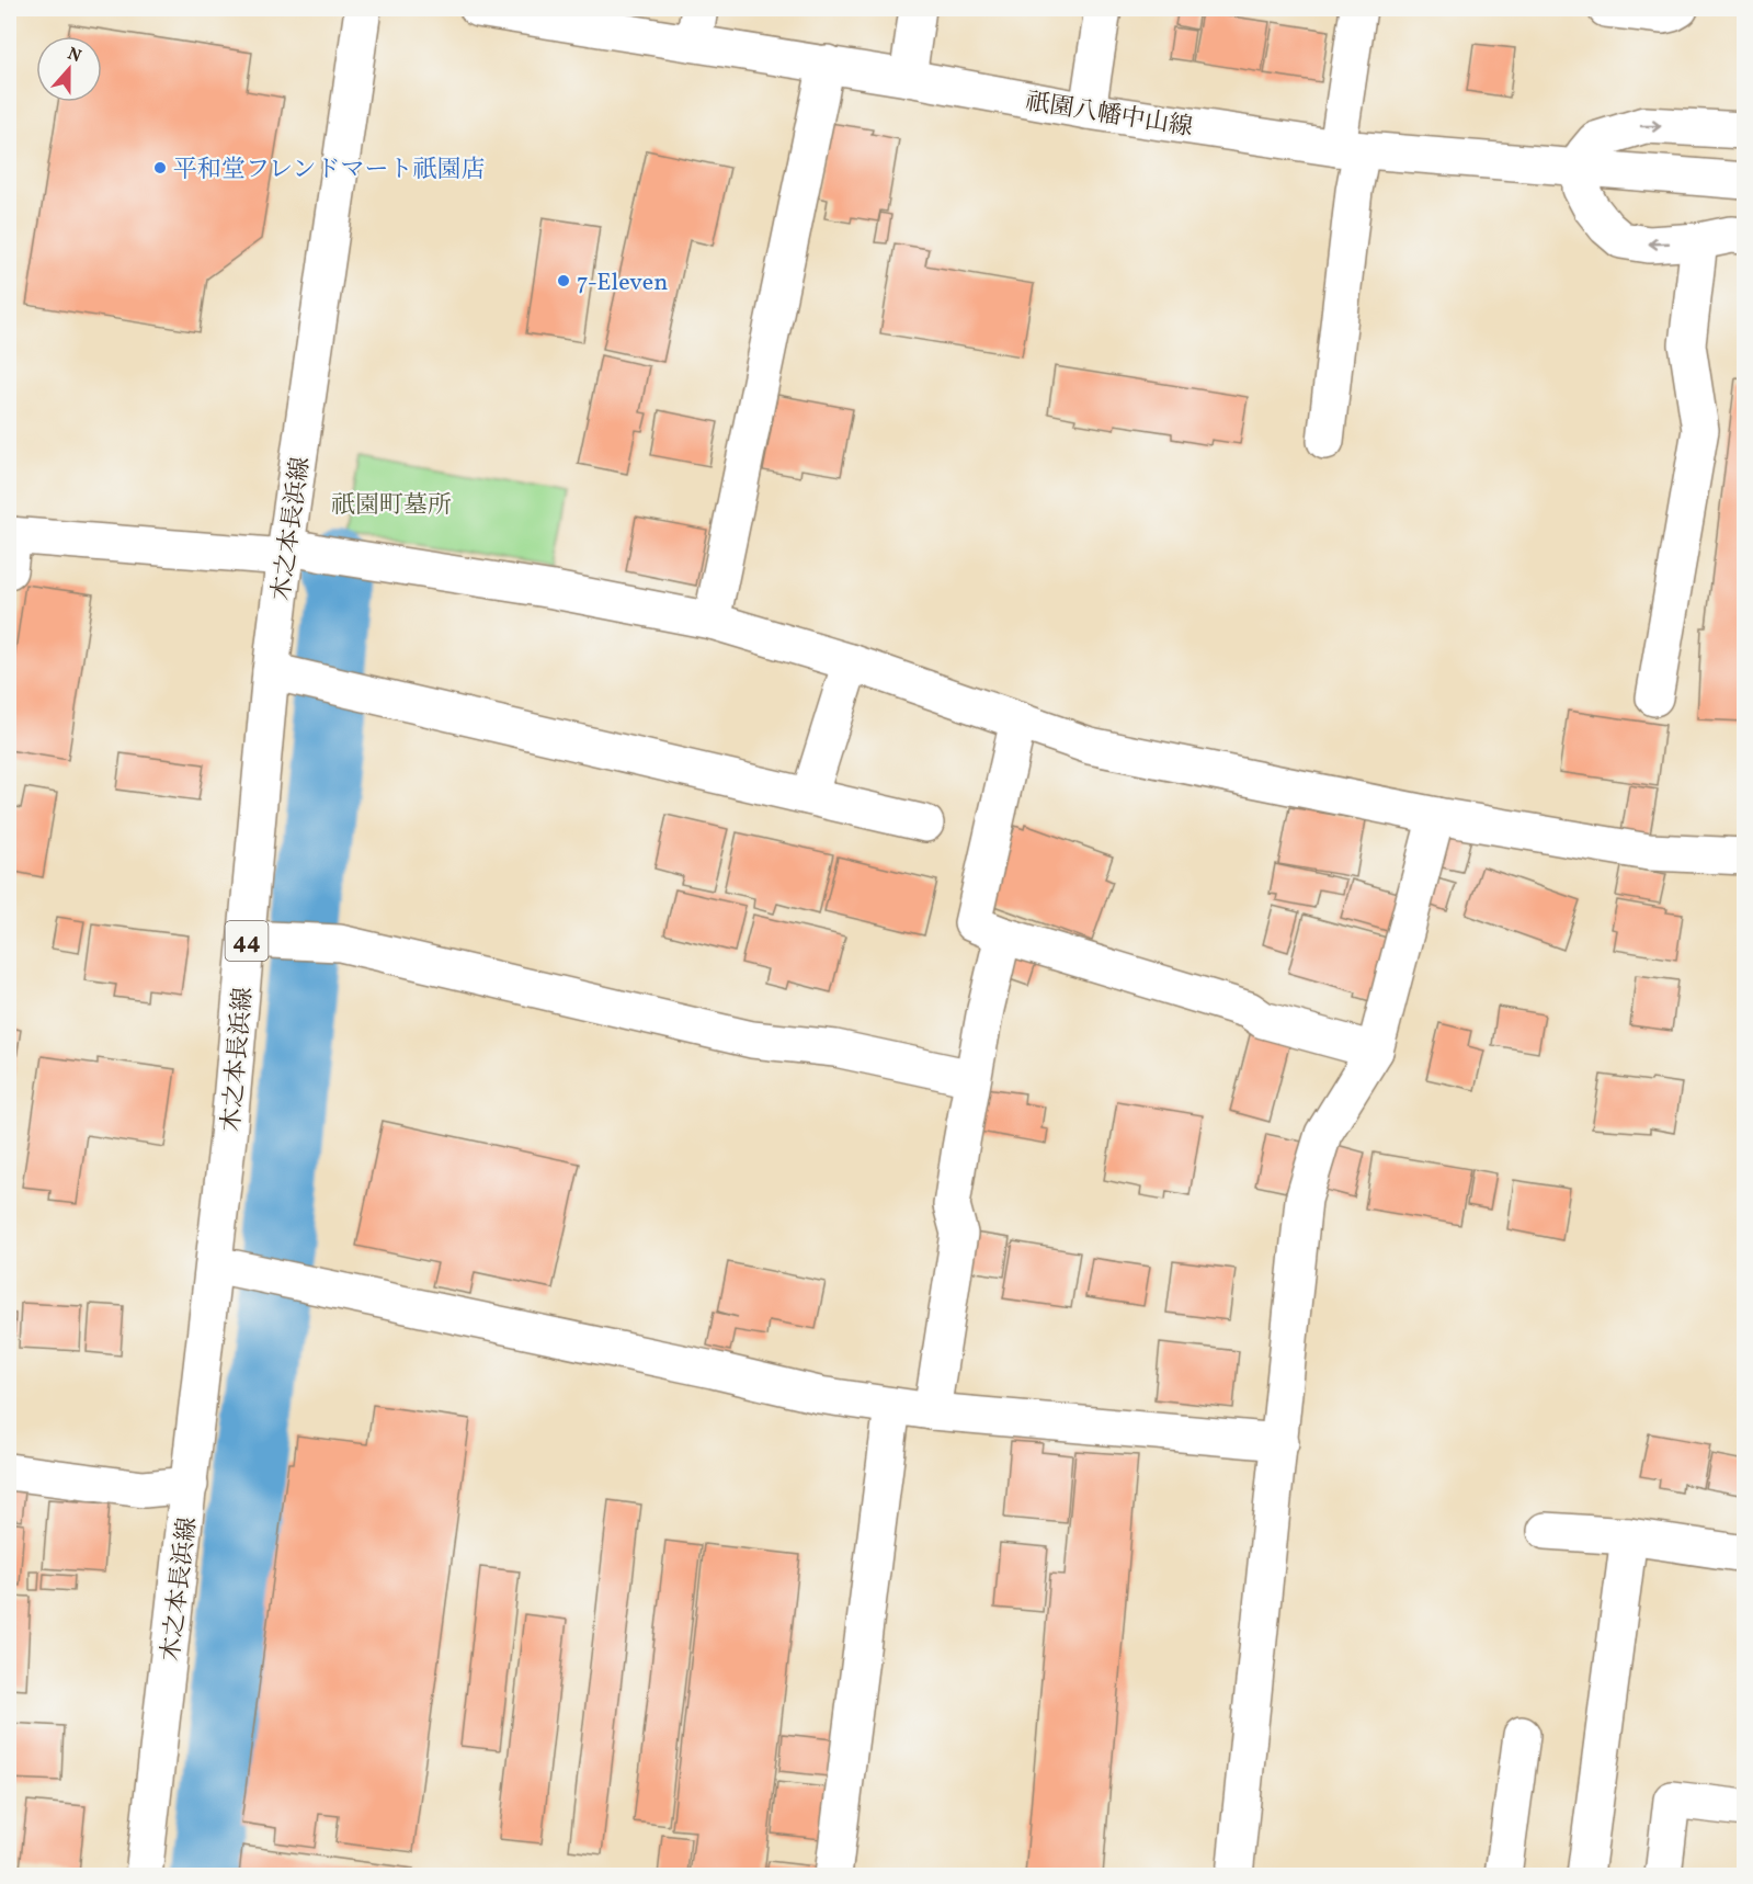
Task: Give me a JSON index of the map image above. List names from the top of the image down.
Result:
{
  "streets": {
    "street": ["祇園八幡中山線", "木之本長浜線", "44"]
  },
  "parks": ["祇園町墓所"],
  "places": ["平和堂フレンドマート祇園店", "7-Eleven"],
  "north": "top"
}
